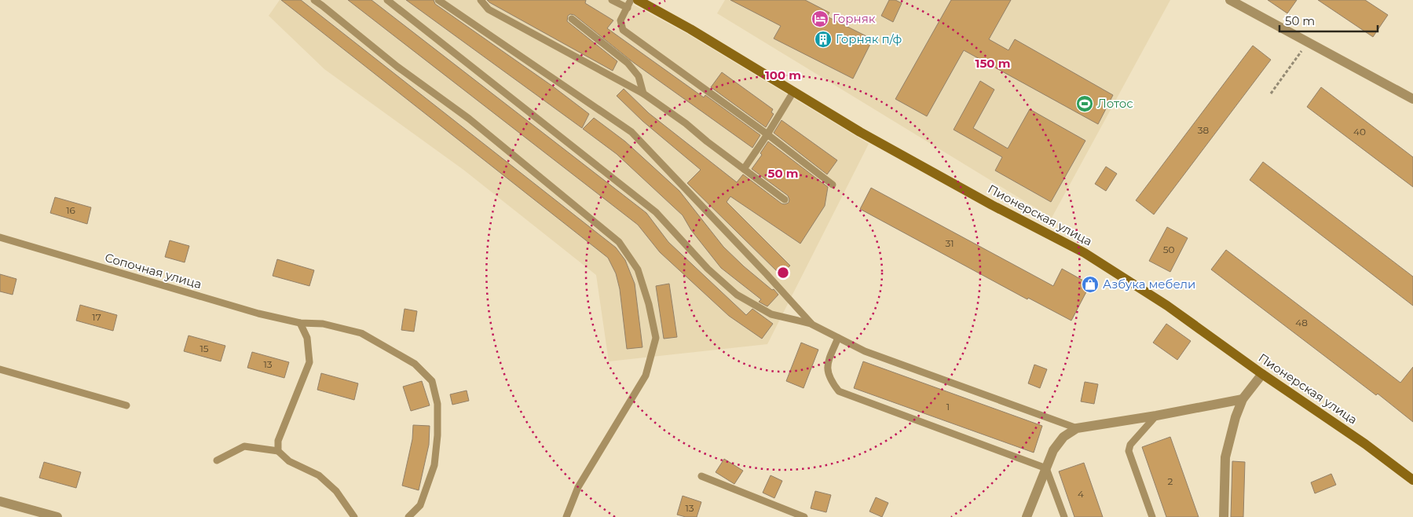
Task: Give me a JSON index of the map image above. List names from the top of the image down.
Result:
{
  "streets": {
    "main road": ["Пионерская улица"],
    "lane": ["Сопочная улица"]
  },
  "places": {
    "hotel": ["Горняк"],
    "building": ["Горняк п/ф"],
    "sports": ["Лотос"],
    "shop": ["Азбука мебели"]
  },
  "house_numbers": [
    "38",
    "40",
    "16",
    "31",
    "50",
    "17",
    "48",
    "15",
    "13",
    "1",
    "2",
    "4",
    "13"
  ],
  "scale_bar": "50 m",
  "rings": ["150 m", "100 m", "50 m"]
}
